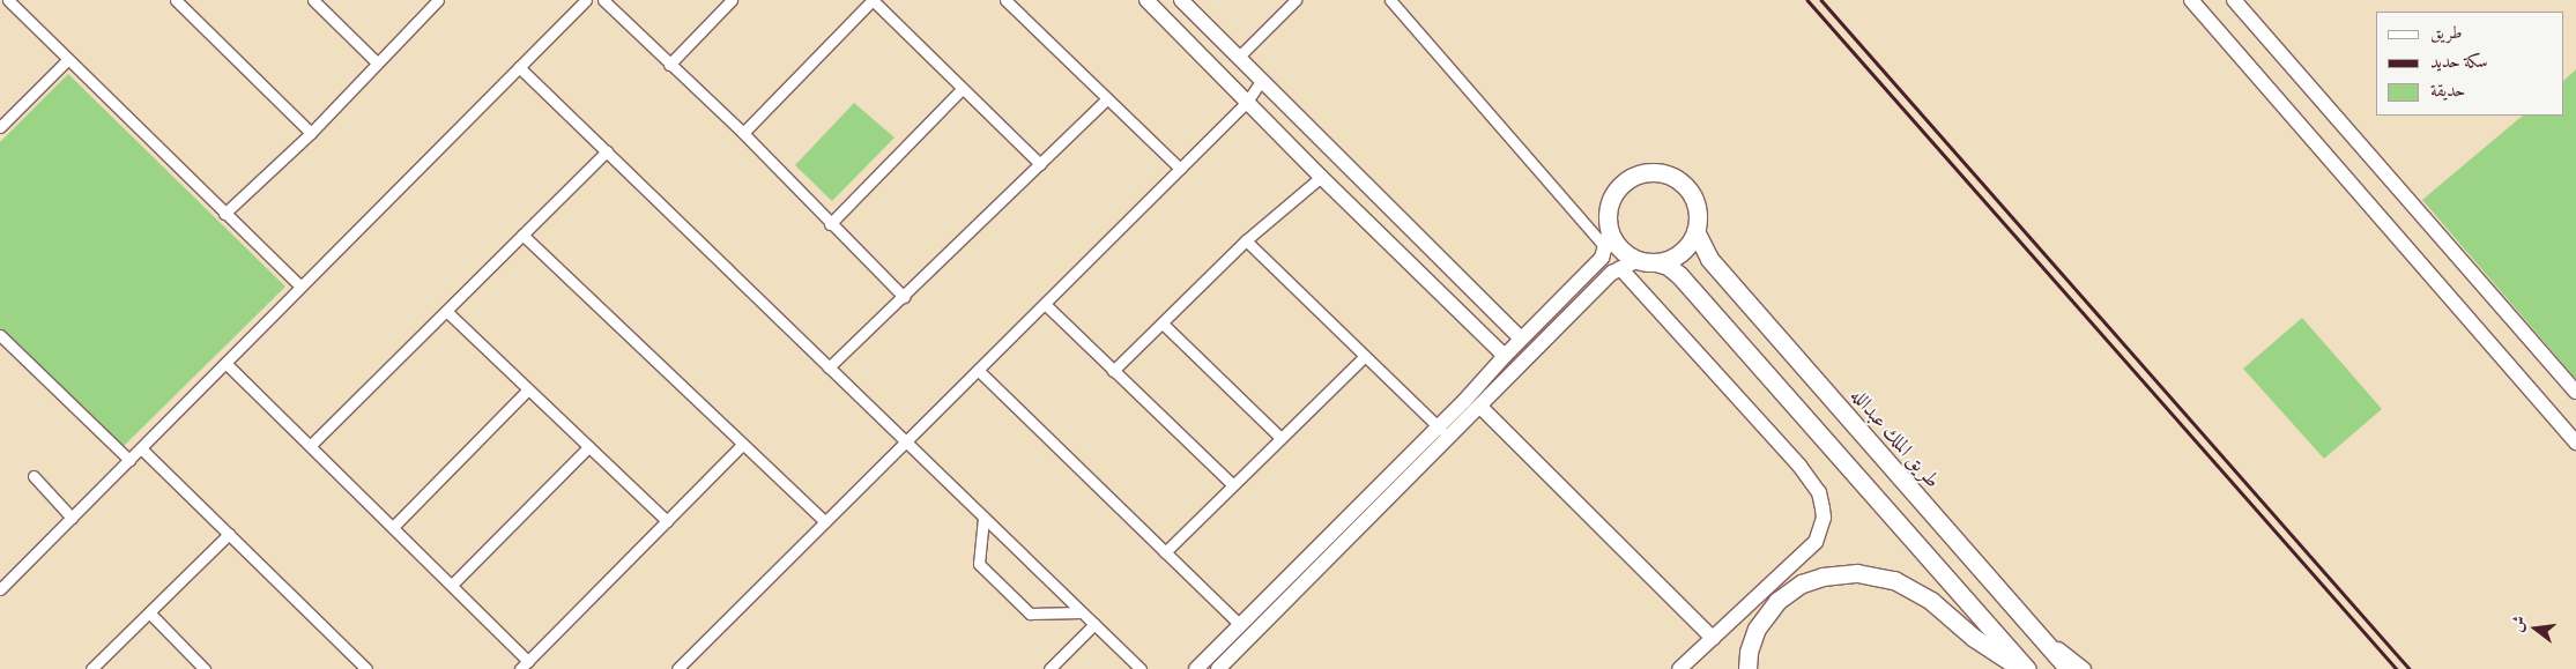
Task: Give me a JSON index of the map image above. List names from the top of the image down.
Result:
{
  "streets": {
    "highway": ["طريق الملك عبدالله"]
  },
  "legend": ["طريق", "سكة حديد", "حديقة"],
  "north": "left"
}
